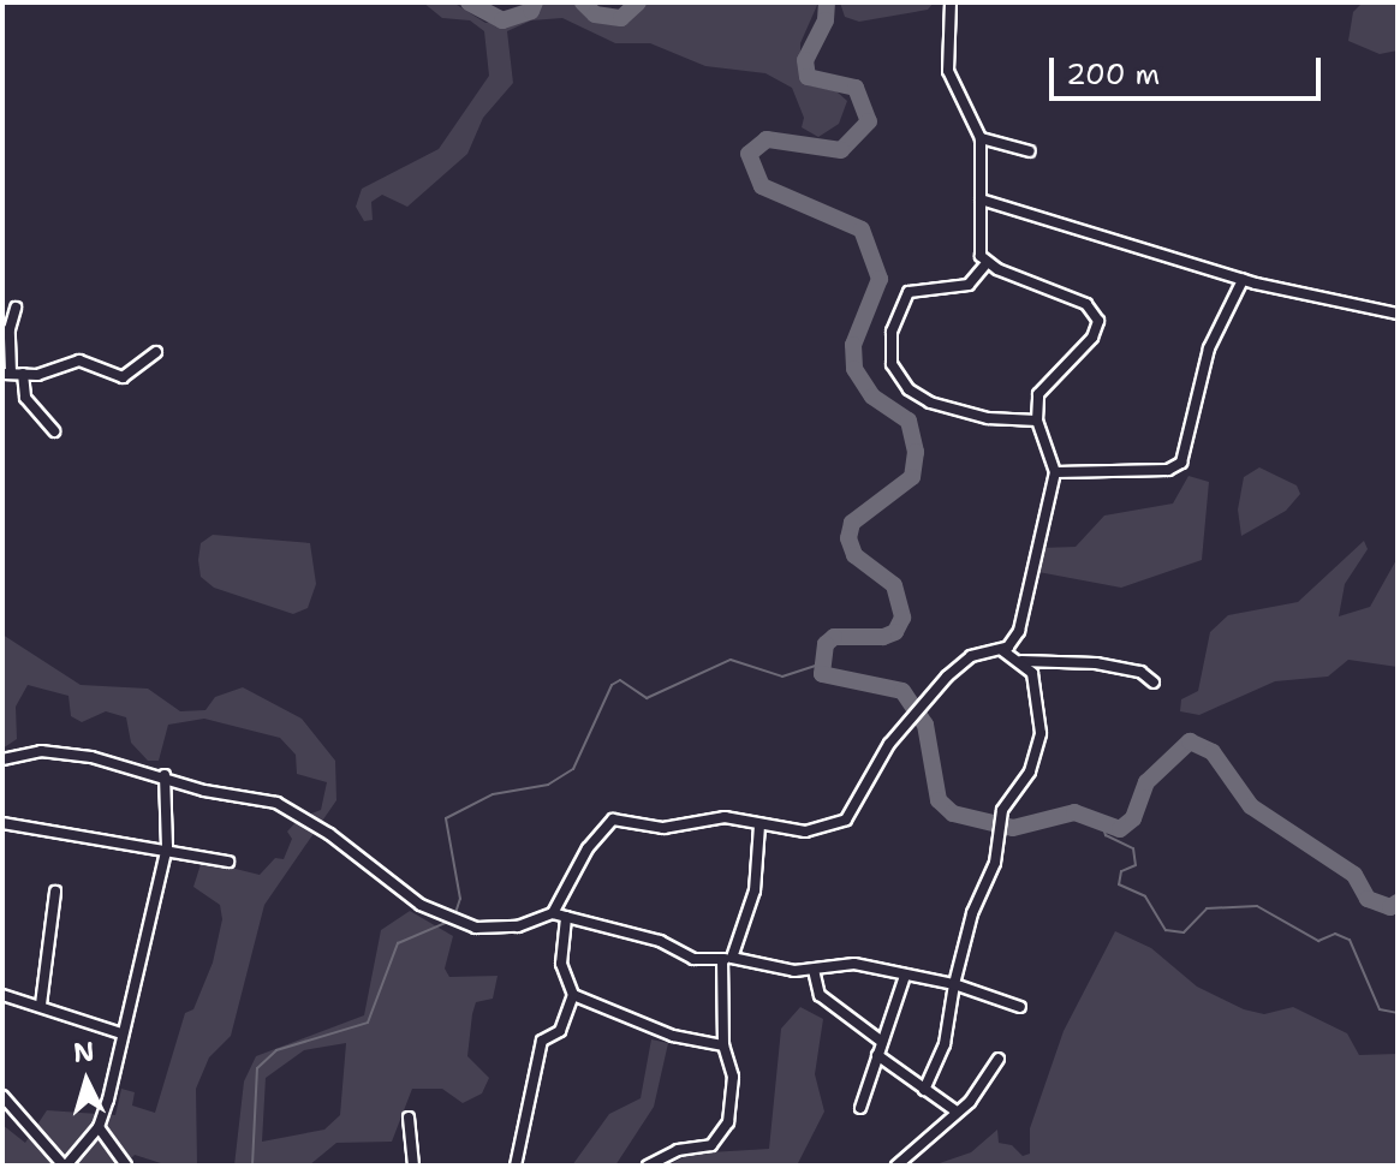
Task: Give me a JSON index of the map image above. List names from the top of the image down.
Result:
{
  "scale_bar": "200 m",
  "north": "top"
}
